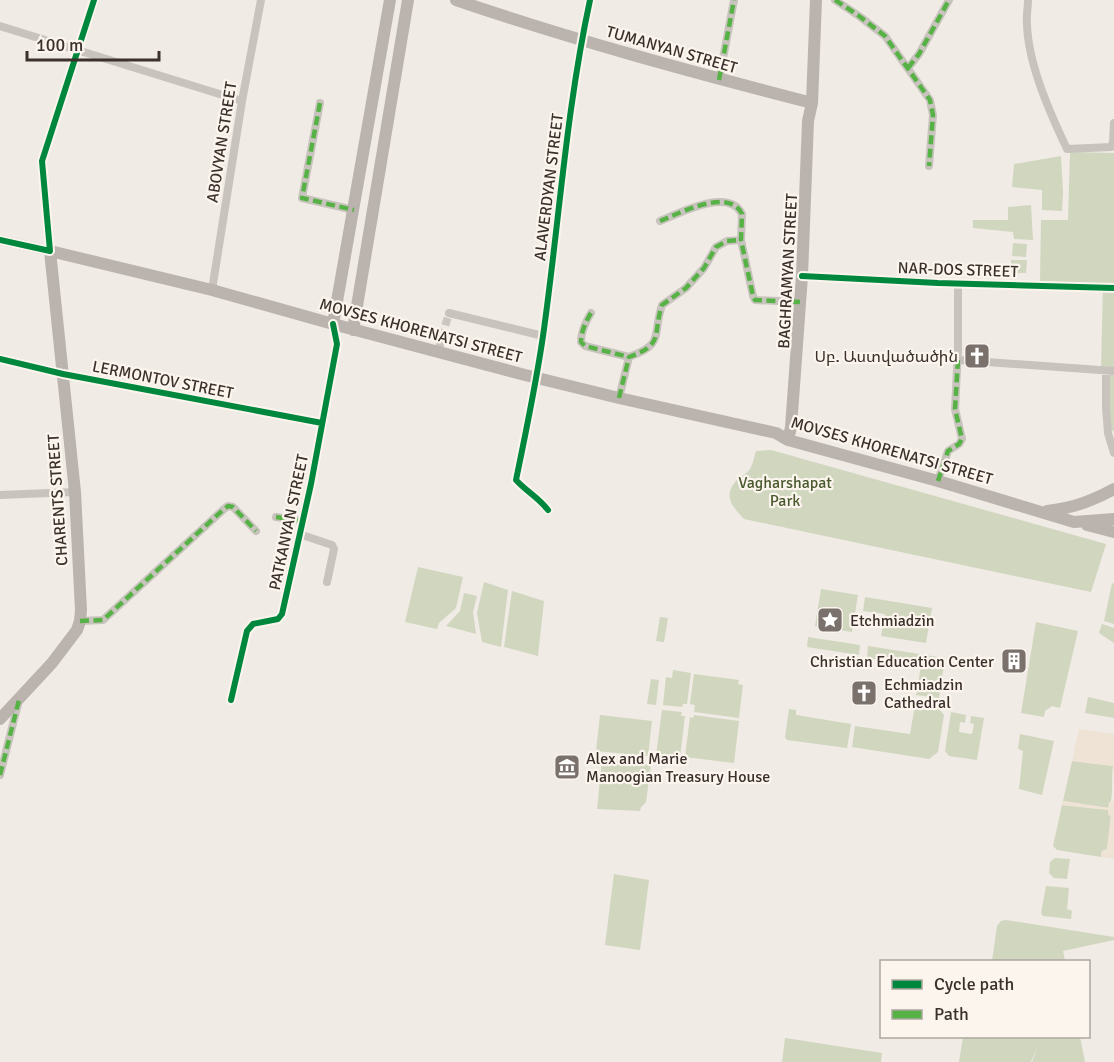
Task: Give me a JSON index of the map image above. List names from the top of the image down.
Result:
{
  "streets": {
    "main road": [
      "TUMANYAN STREET",
      "BAGHRAMYAN STREET",
      "MOVSES KHORENATSI STREET",
      "CHARENTS STREET",
      "PATKANYAN STREET"
    ],
    "street": [
      "ABOVYAN STREET",
      "ALAVERDYAN STREET",
      "NAR-DOS STREET",
      "LERMONTOV STREET"
    ]
  },
  "crossings": [
    ["TUMANYAN STREET", "ALAVERDYAN STREET"],
    ["TUMANYAN STREET", "BAGHRAMYAN STREET"],
    ["ABOVYAN STREET", "MOVSES KHORENATSI STREET"],
    ["ALAVERDYAN STREET", "MOVSES KHORENATSI STREET"],
    ["NAR-DOS STREET", "BAGHRAMYAN STREET"],
    ["BAGHRAMYAN STREET", "MOVSES KHORENATSI STREET"],
    ["MOVSES KHORENATSI STREET", "CHARENTS STREET"],
    ["MOVSES KHORENATSI STREET", "PATKANYAN STREET"],
    ["LERMONTOV STREET", "CHARENTS STREET"],
    ["LERMONTOV STREET", "PATKANYAN STREET"]
  ],
  "parks": ["Vagharshapat Park"],
  "places": {
    "church": ["Սբ. Աստվածածին", "Echmiadzin Cathedral"],
    "place": ["Etchmiadzin"],
    "building": ["Christian Education Center"],
    "museum": ["Alex and Marie Manoogian Treasury House"]
  },
  "legend": ["Cycle path", "Path"],
  "scale_bar": "100 m"
}
